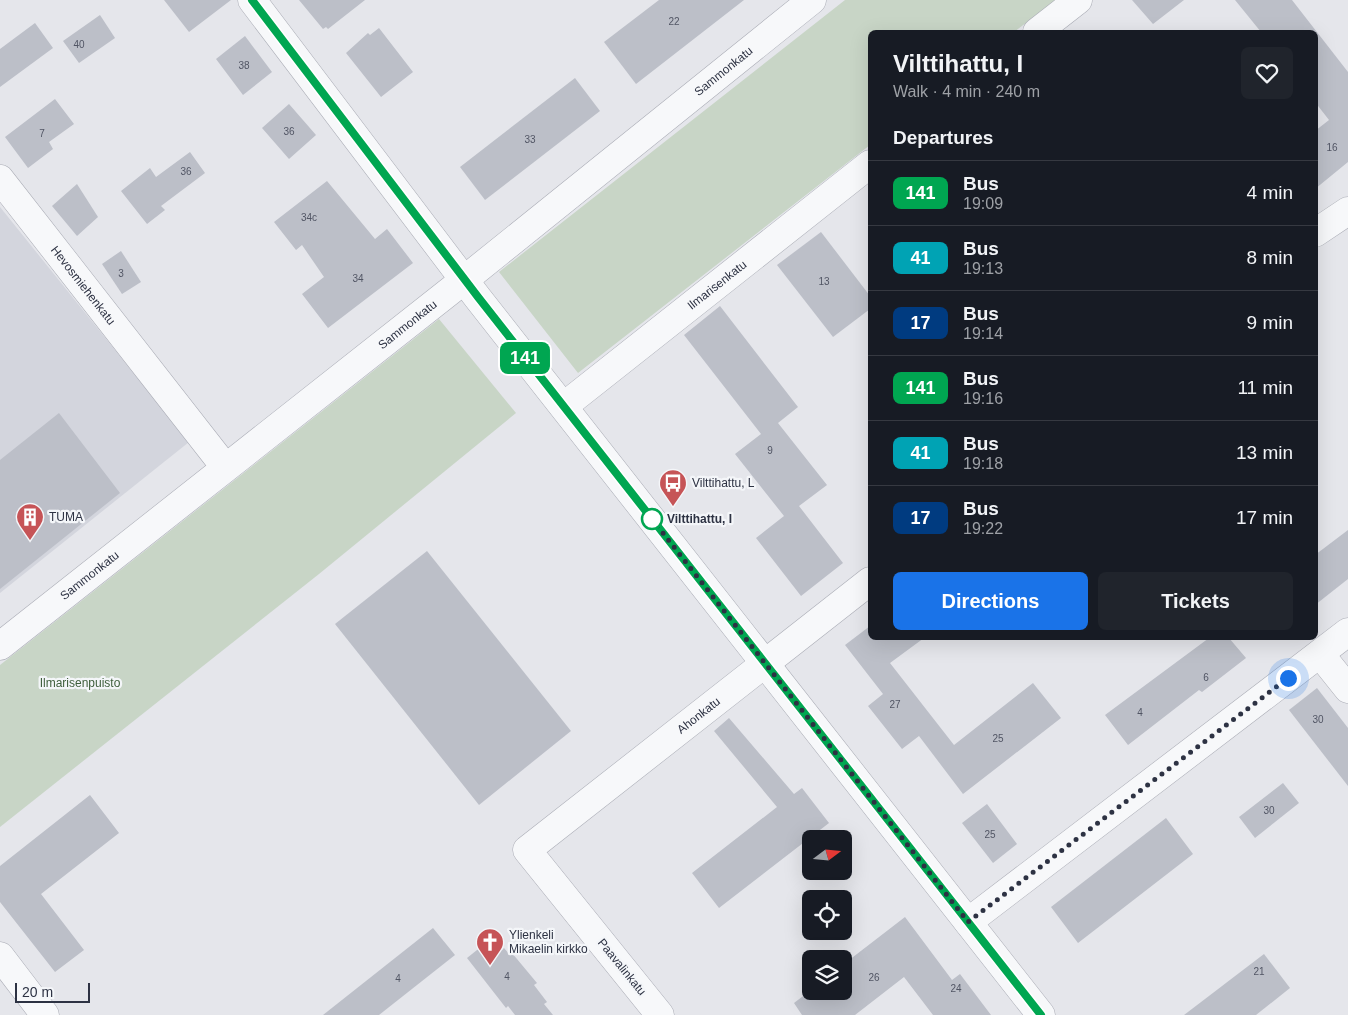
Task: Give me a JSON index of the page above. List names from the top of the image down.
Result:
{
  "streets": {
    "street": [
      "Sammonkatu",
      "Hevosmiehenkatu",
      "Ilmarisenkatu",
      "Ahonkatu",
      "Paavalinkatu"
    ]
  },
  "crossings": [
    ["Sammonkatu", "Hevosmiehenkatu"],
    ["Ahonkatu", "Paavalinkatu"]
  ],
  "parks": ["Ilmarisenpuisto"],
  "places": {
    "bus stop": ["Vilttihattu, L"],
    "other": ["Vilttihattu, I"],
    "building": ["TUMA"],
    "church": ["Ylienkeli Mikaelin kirkko"]
  },
  "lines": ["bus line 141"],
  "house_numbers": [
    "22",
    "40",
    "38",
    "36",
    "7",
    "33",
    "16",
    "36",
    "34c",
    "3",
    "34",
    "13",
    "9",
    "6",
    "27",
    "4",
    "30",
    "25",
    "30",
    "25",
    "21",
    "4",
    "26",
    "4",
    "24"
  ],
  "scale_bar": "20 m",
  "north": "right",
  "page": {
    "on_map": "141",
    "heading": [
      ["Vilttihattu, I", "Walk · 4 min · 240 m"],
      "Departures"
    ],
    "list": [
      {
        "mark": "141",
        "name": "Bus",
        "note": "19:09",
        "value": "4 min"
      },
      {
        "mark": "41",
        "name": "Bus",
        "note": "19:13",
        "value": "8 min"
      },
      {
        "mark": "17",
        "name": "Bus",
        "note": "19:14",
        "value": "9 min"
      },
      {
        "mark": "141",
        "name": "Bus",
        "note": "19:16",
        "value": "11 min"
      },
      {
        "mark": "41",
        "name": "Bus",
        "note": "19:18",
        "value": "13 min"
      },
      {
        "mark": "17",
        "name": "Bus",
        "note": "19:22",
        "value": "17 min"
      }
    ],
    "buttons": ["Directions", "Tickets"],
    "scale": "20 m"
  }
}
